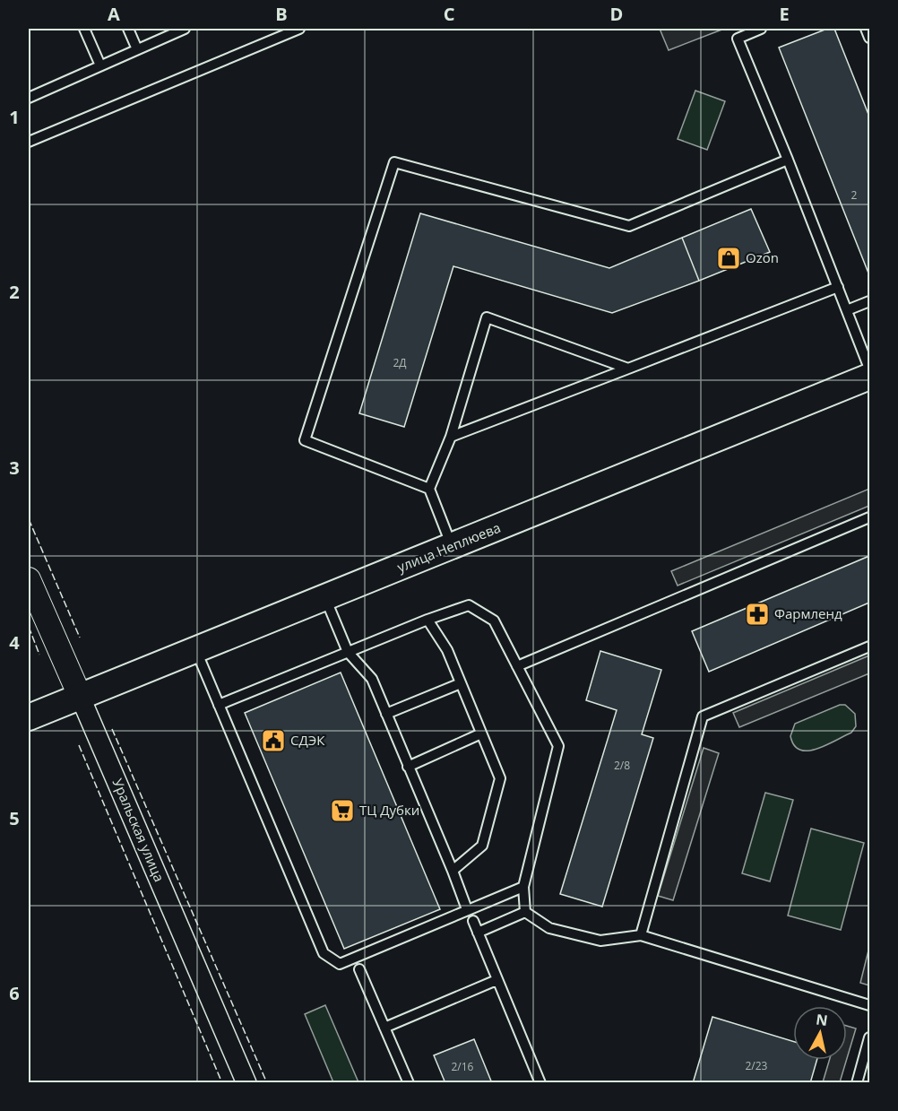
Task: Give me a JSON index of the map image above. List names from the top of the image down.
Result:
{
  "streets": {
    "main road": ["улица Неплюева"],
    "street": ["Уральская улица"]
  },
  "crossings": [
    ["улица Неплюева", "Уральская улица"]
  ],
  "places": {
    "shop": ["Ozon"],
    "pharmacy": ["Фармленд"],
    "public building": ["СДЭК"],
    "supermarket": ["ТЦ Дубки"]
  },
  "house_numbers": [
    "2",
    "2Д",
    "2/8",
    "2/23",
    "2/16"
  ],
  "north": "top",
  "grid": {
    "columns": [
      "A",
      "B",
      "C",
      "D",
      "E"
    ],
    "rows": [
      "1",
      "2",
      "3",
      "4",
      "5",
      "6"
    ]
  }
}
